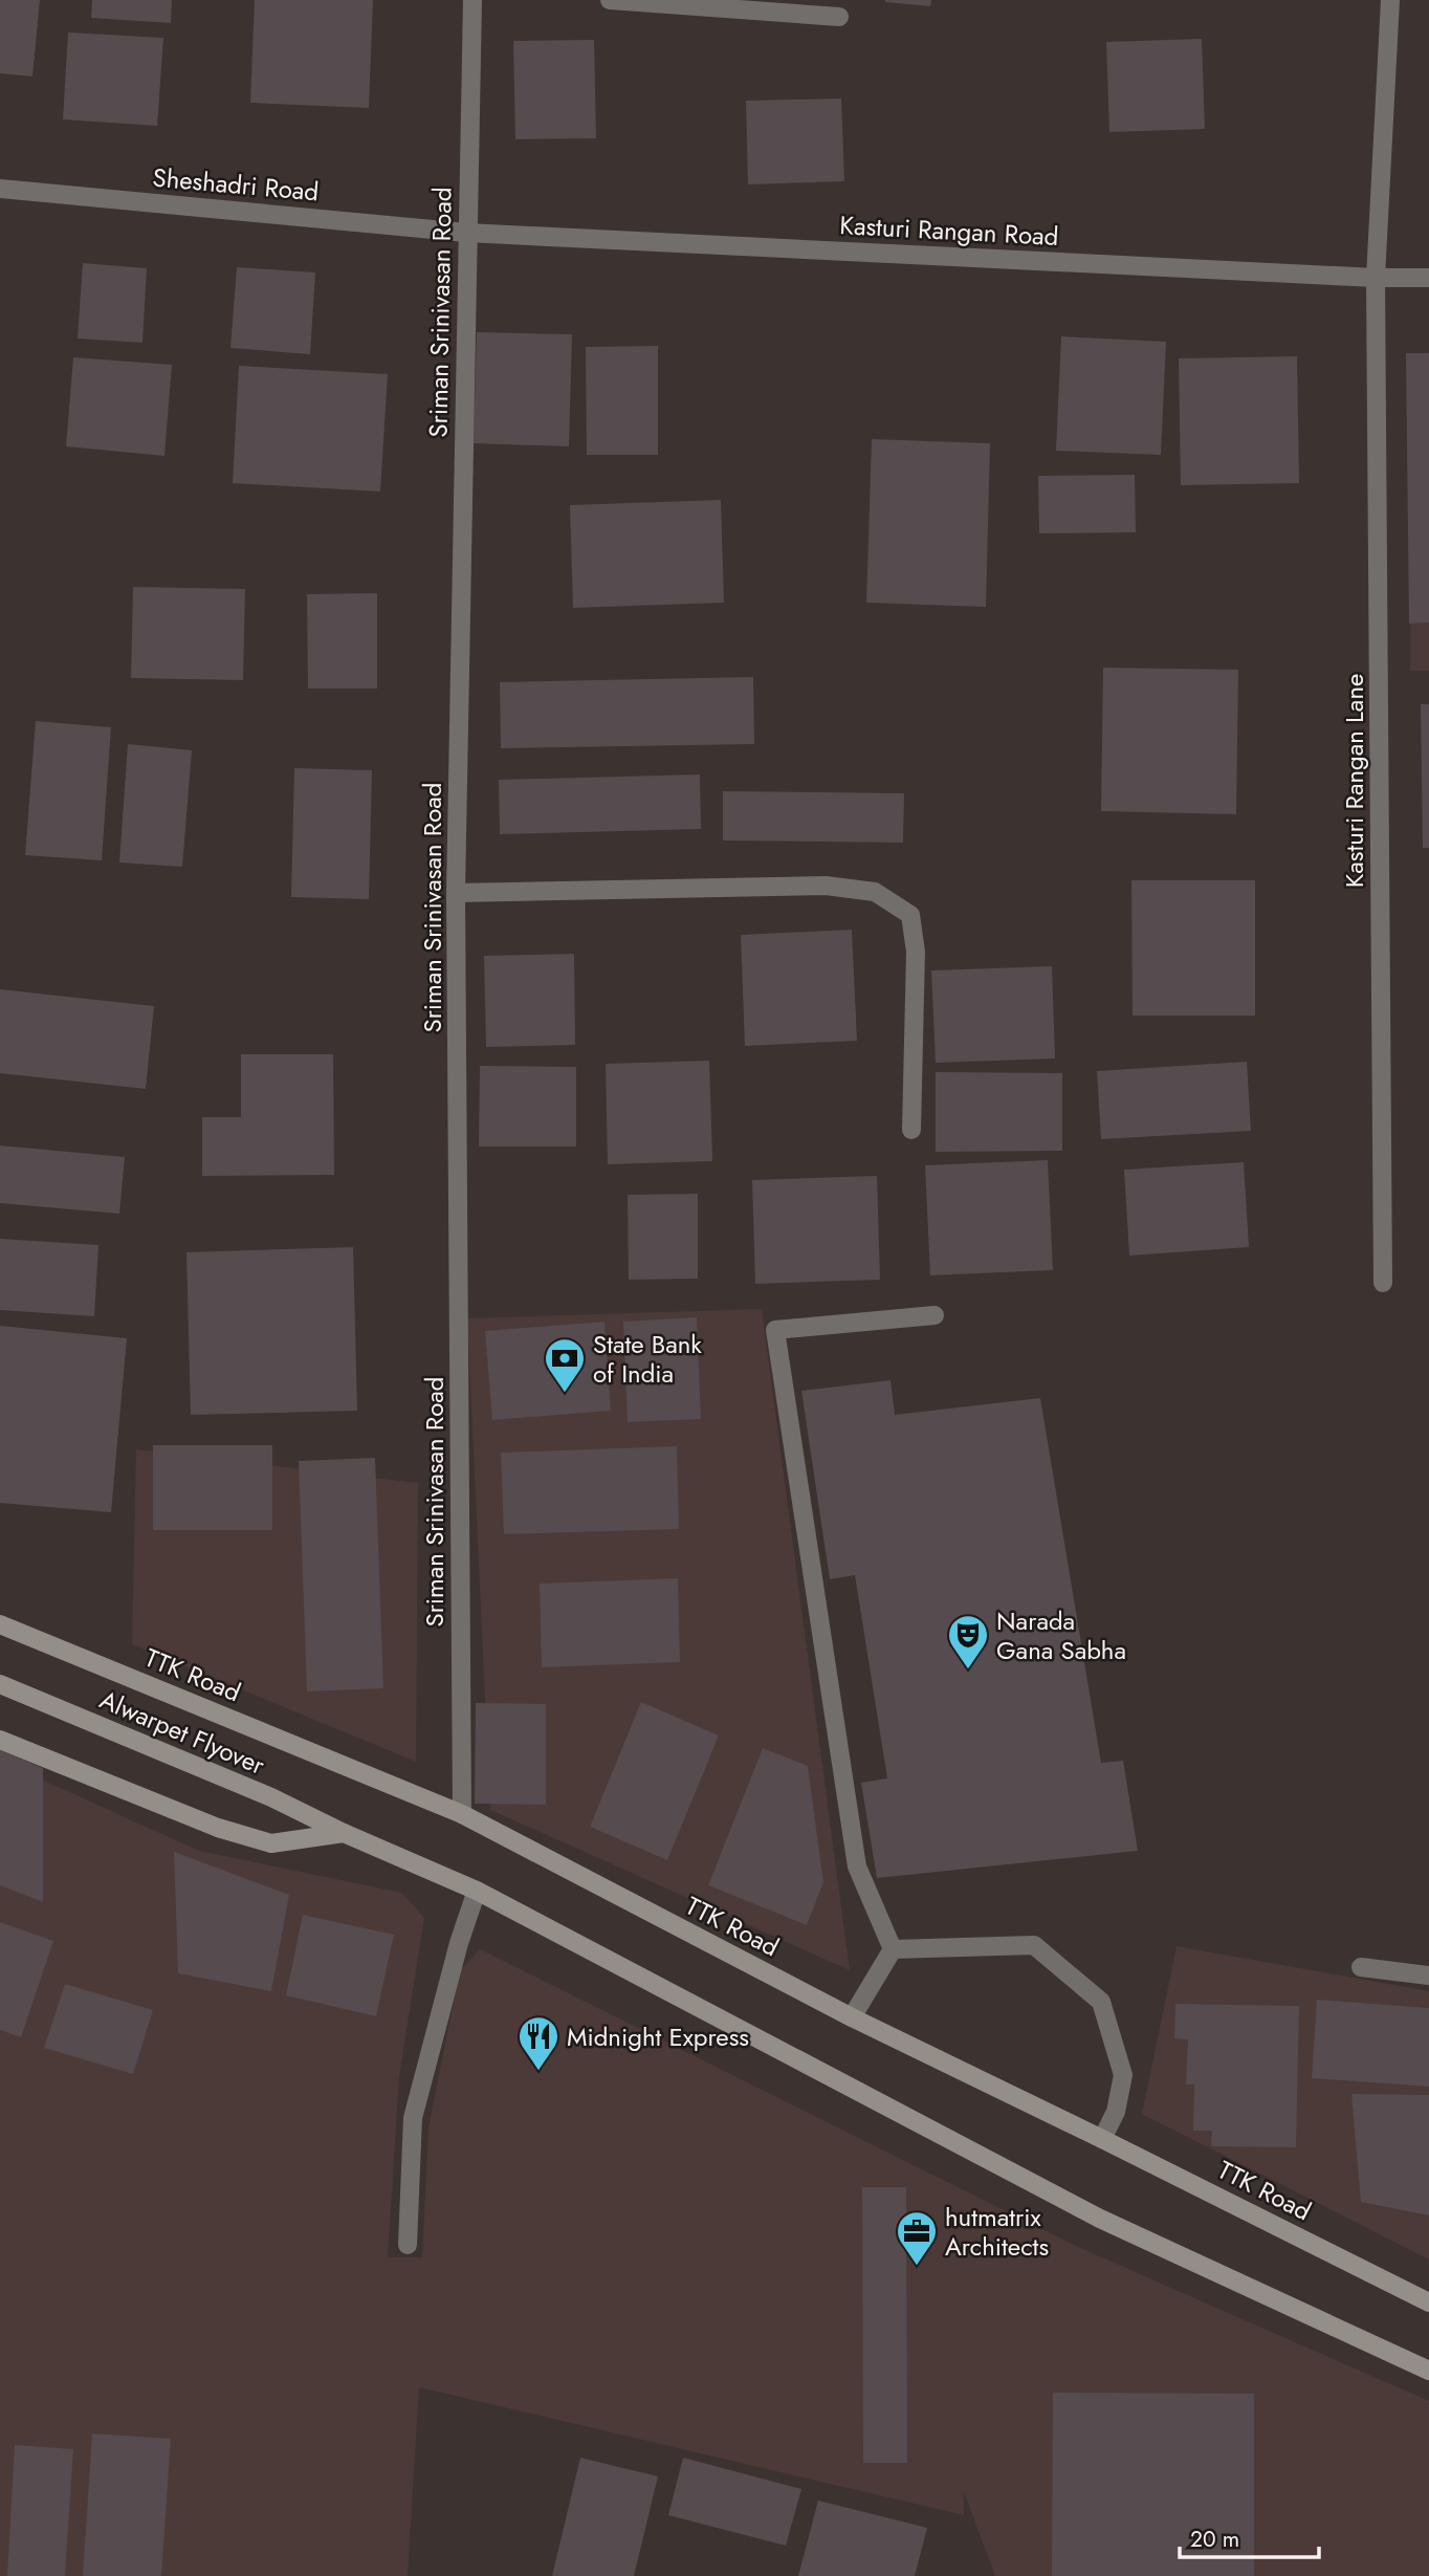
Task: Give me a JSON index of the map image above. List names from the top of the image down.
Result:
{
  "streets": {
    "main road": ["TTK Road", "Alwarpet Flyover"],
    "street": [
      "Sheshadri Road",
      "Kasturi Rangan Road",
      "Sriman Srinivasan Road",
      "Kasturi Rangan Lane"
    ]
  },
  "crossings": [
    ["Sheshadri Road", "Kasturi Rangan Road"],
    ["Sheshadri Road", "Sriman Srinivasan Road"],
    ["Kasturi Rangan Road", "Sriman Srinivasan Road"],
    ["Kasturi Rangan Road", "Kasturi Rangan Lane"],
    ["Sriman Srinivasan Road", "TTK Road"]
  ],
  "places": {
    "bank": ["State Bank of India"],
    "theatre": ["Narada Gana Sabha"],
    "restaurant": ["Midnight Express"],
    "office": ["hutmatrix Architects"]
  },
  "scale_bar": "20 m"
}
